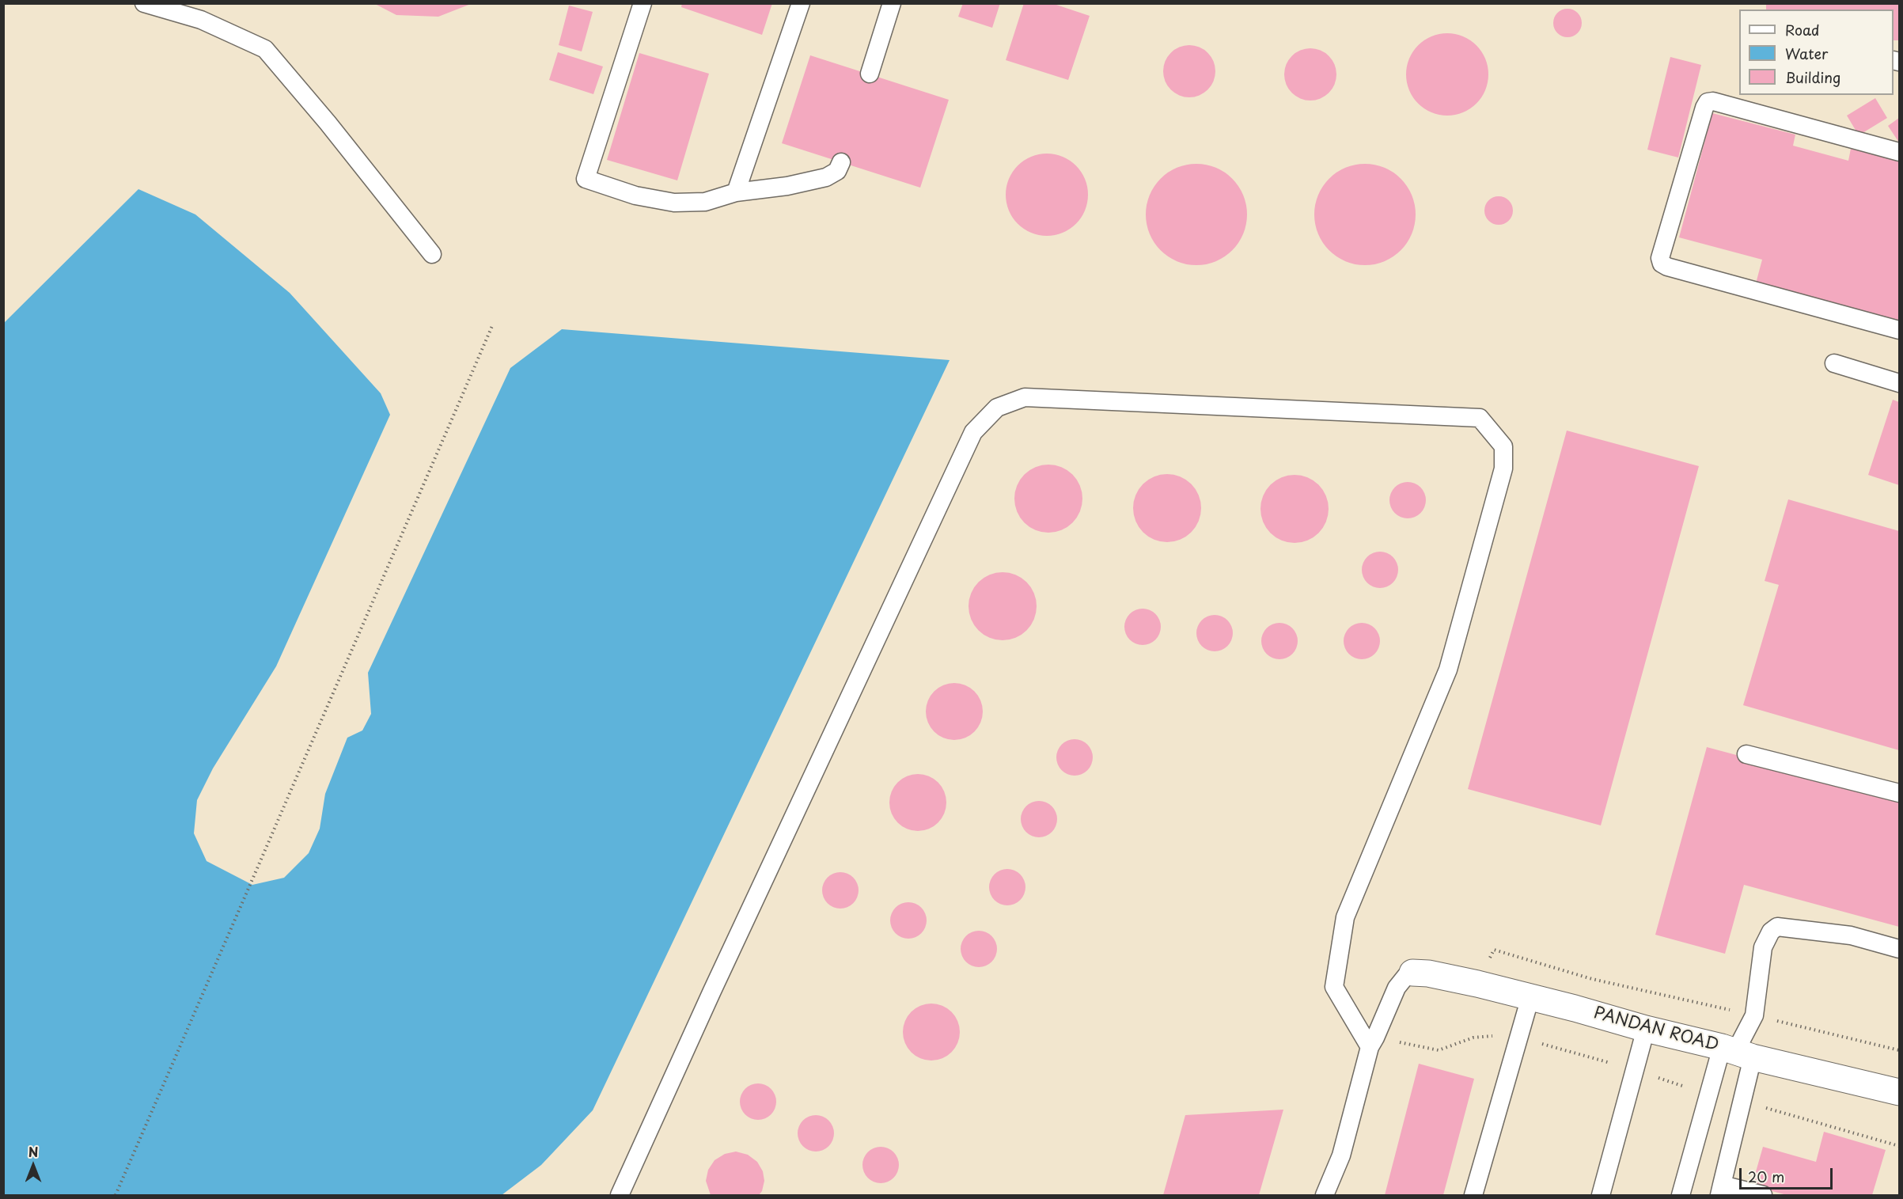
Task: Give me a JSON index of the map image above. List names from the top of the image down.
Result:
{
  "streets": {
    "street": ["PANDAN ROAD"]
  },
  "legend": ["Road", "Water", "Building"],
  "scale_bar": "20 m",
  "north": "top"
}
